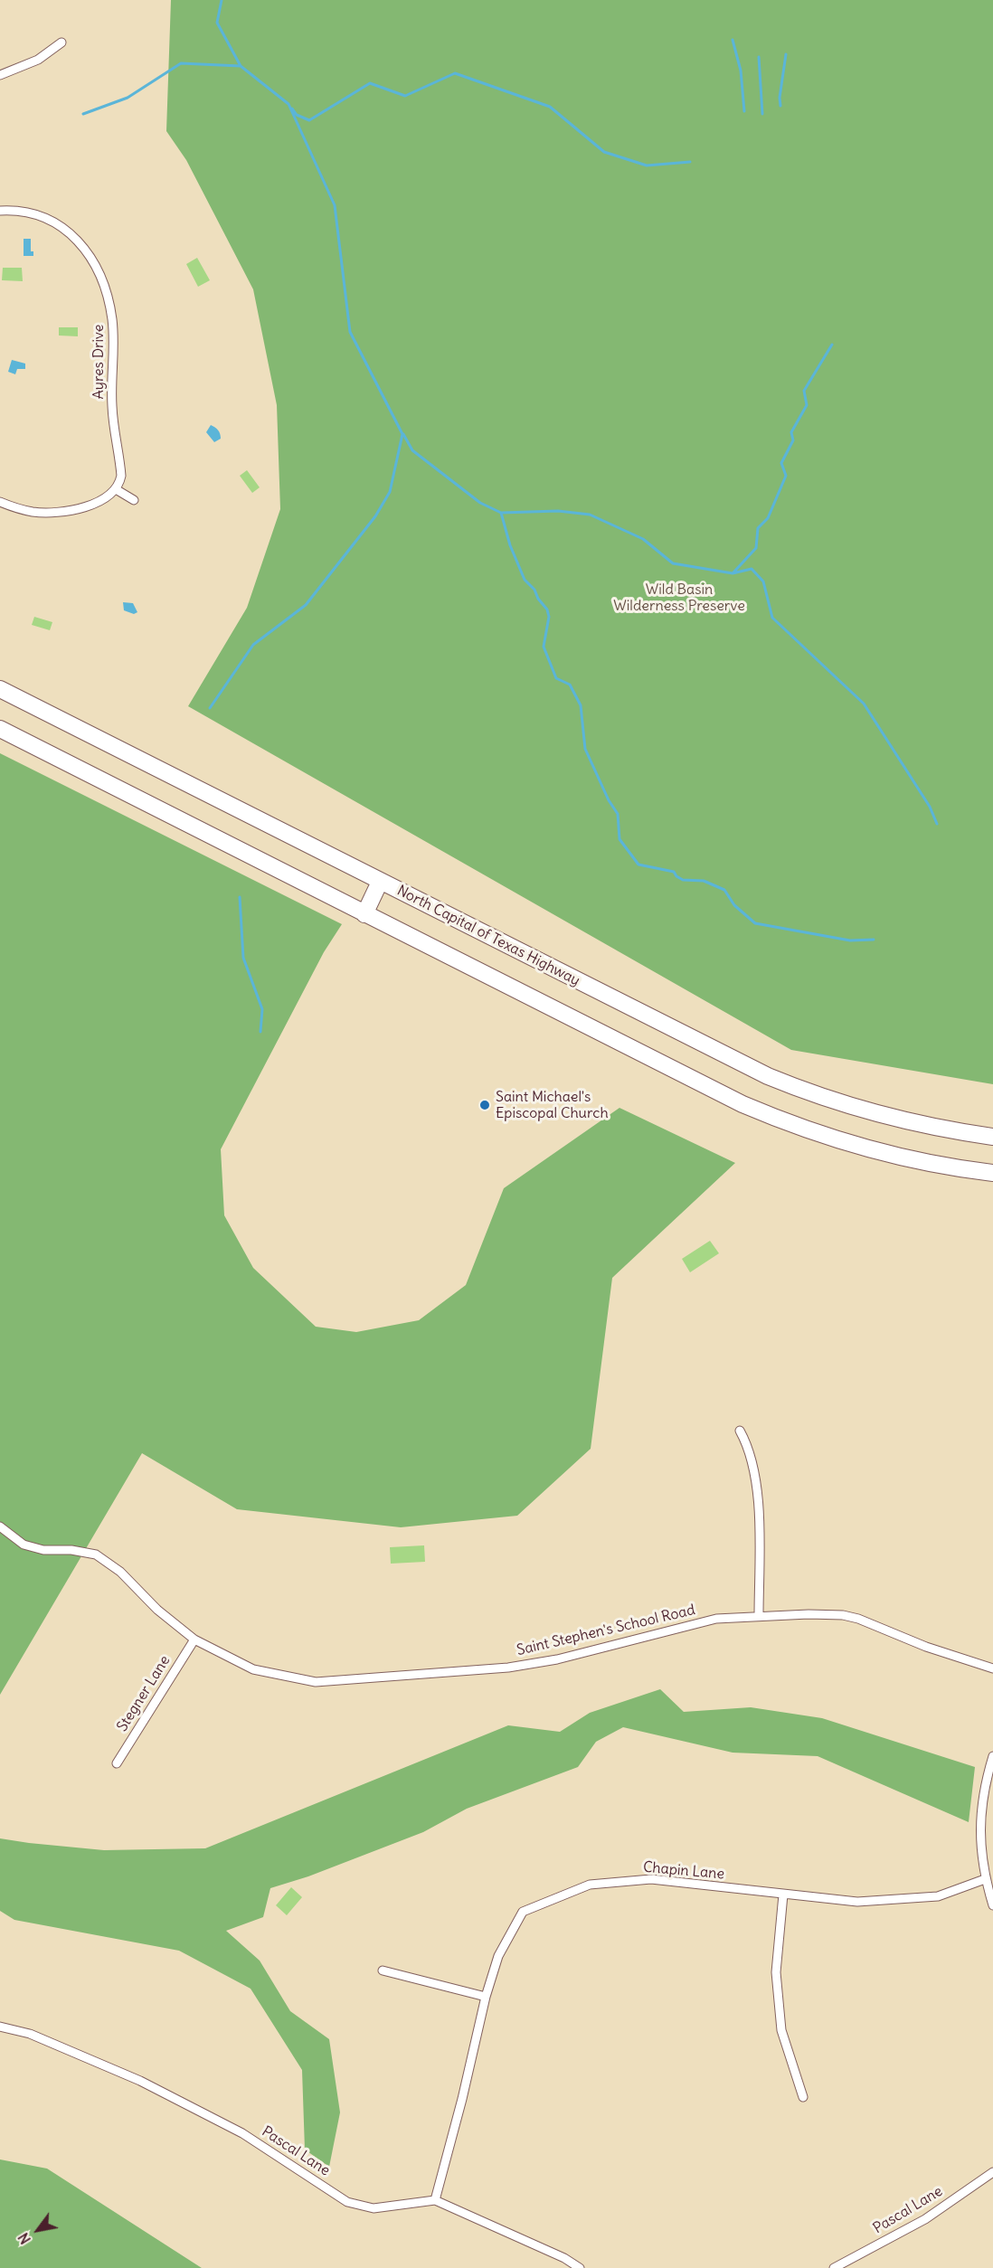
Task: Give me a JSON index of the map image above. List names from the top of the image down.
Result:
{
  "streets": {
    "highway": ["North Capital of Texas Highway"],
    "street": [
      "Ayres Drive",
      "Saint Stephen's School Road",
      "Stegner Lane",
      "Chapin Lane",
      "Pascal Lane"
    ]
  },
  "crossings": [
    ["Saint Stephen's School Road", "Stegner Lane"],
    ["Chapin Lane", "Pascal Lane"]
  ],
  "parks": ["Wild Basin Wilderness Preserve"],
  "places": ["Saint Michael's Episcopal Church"],
  "north": "bottom left"
}
